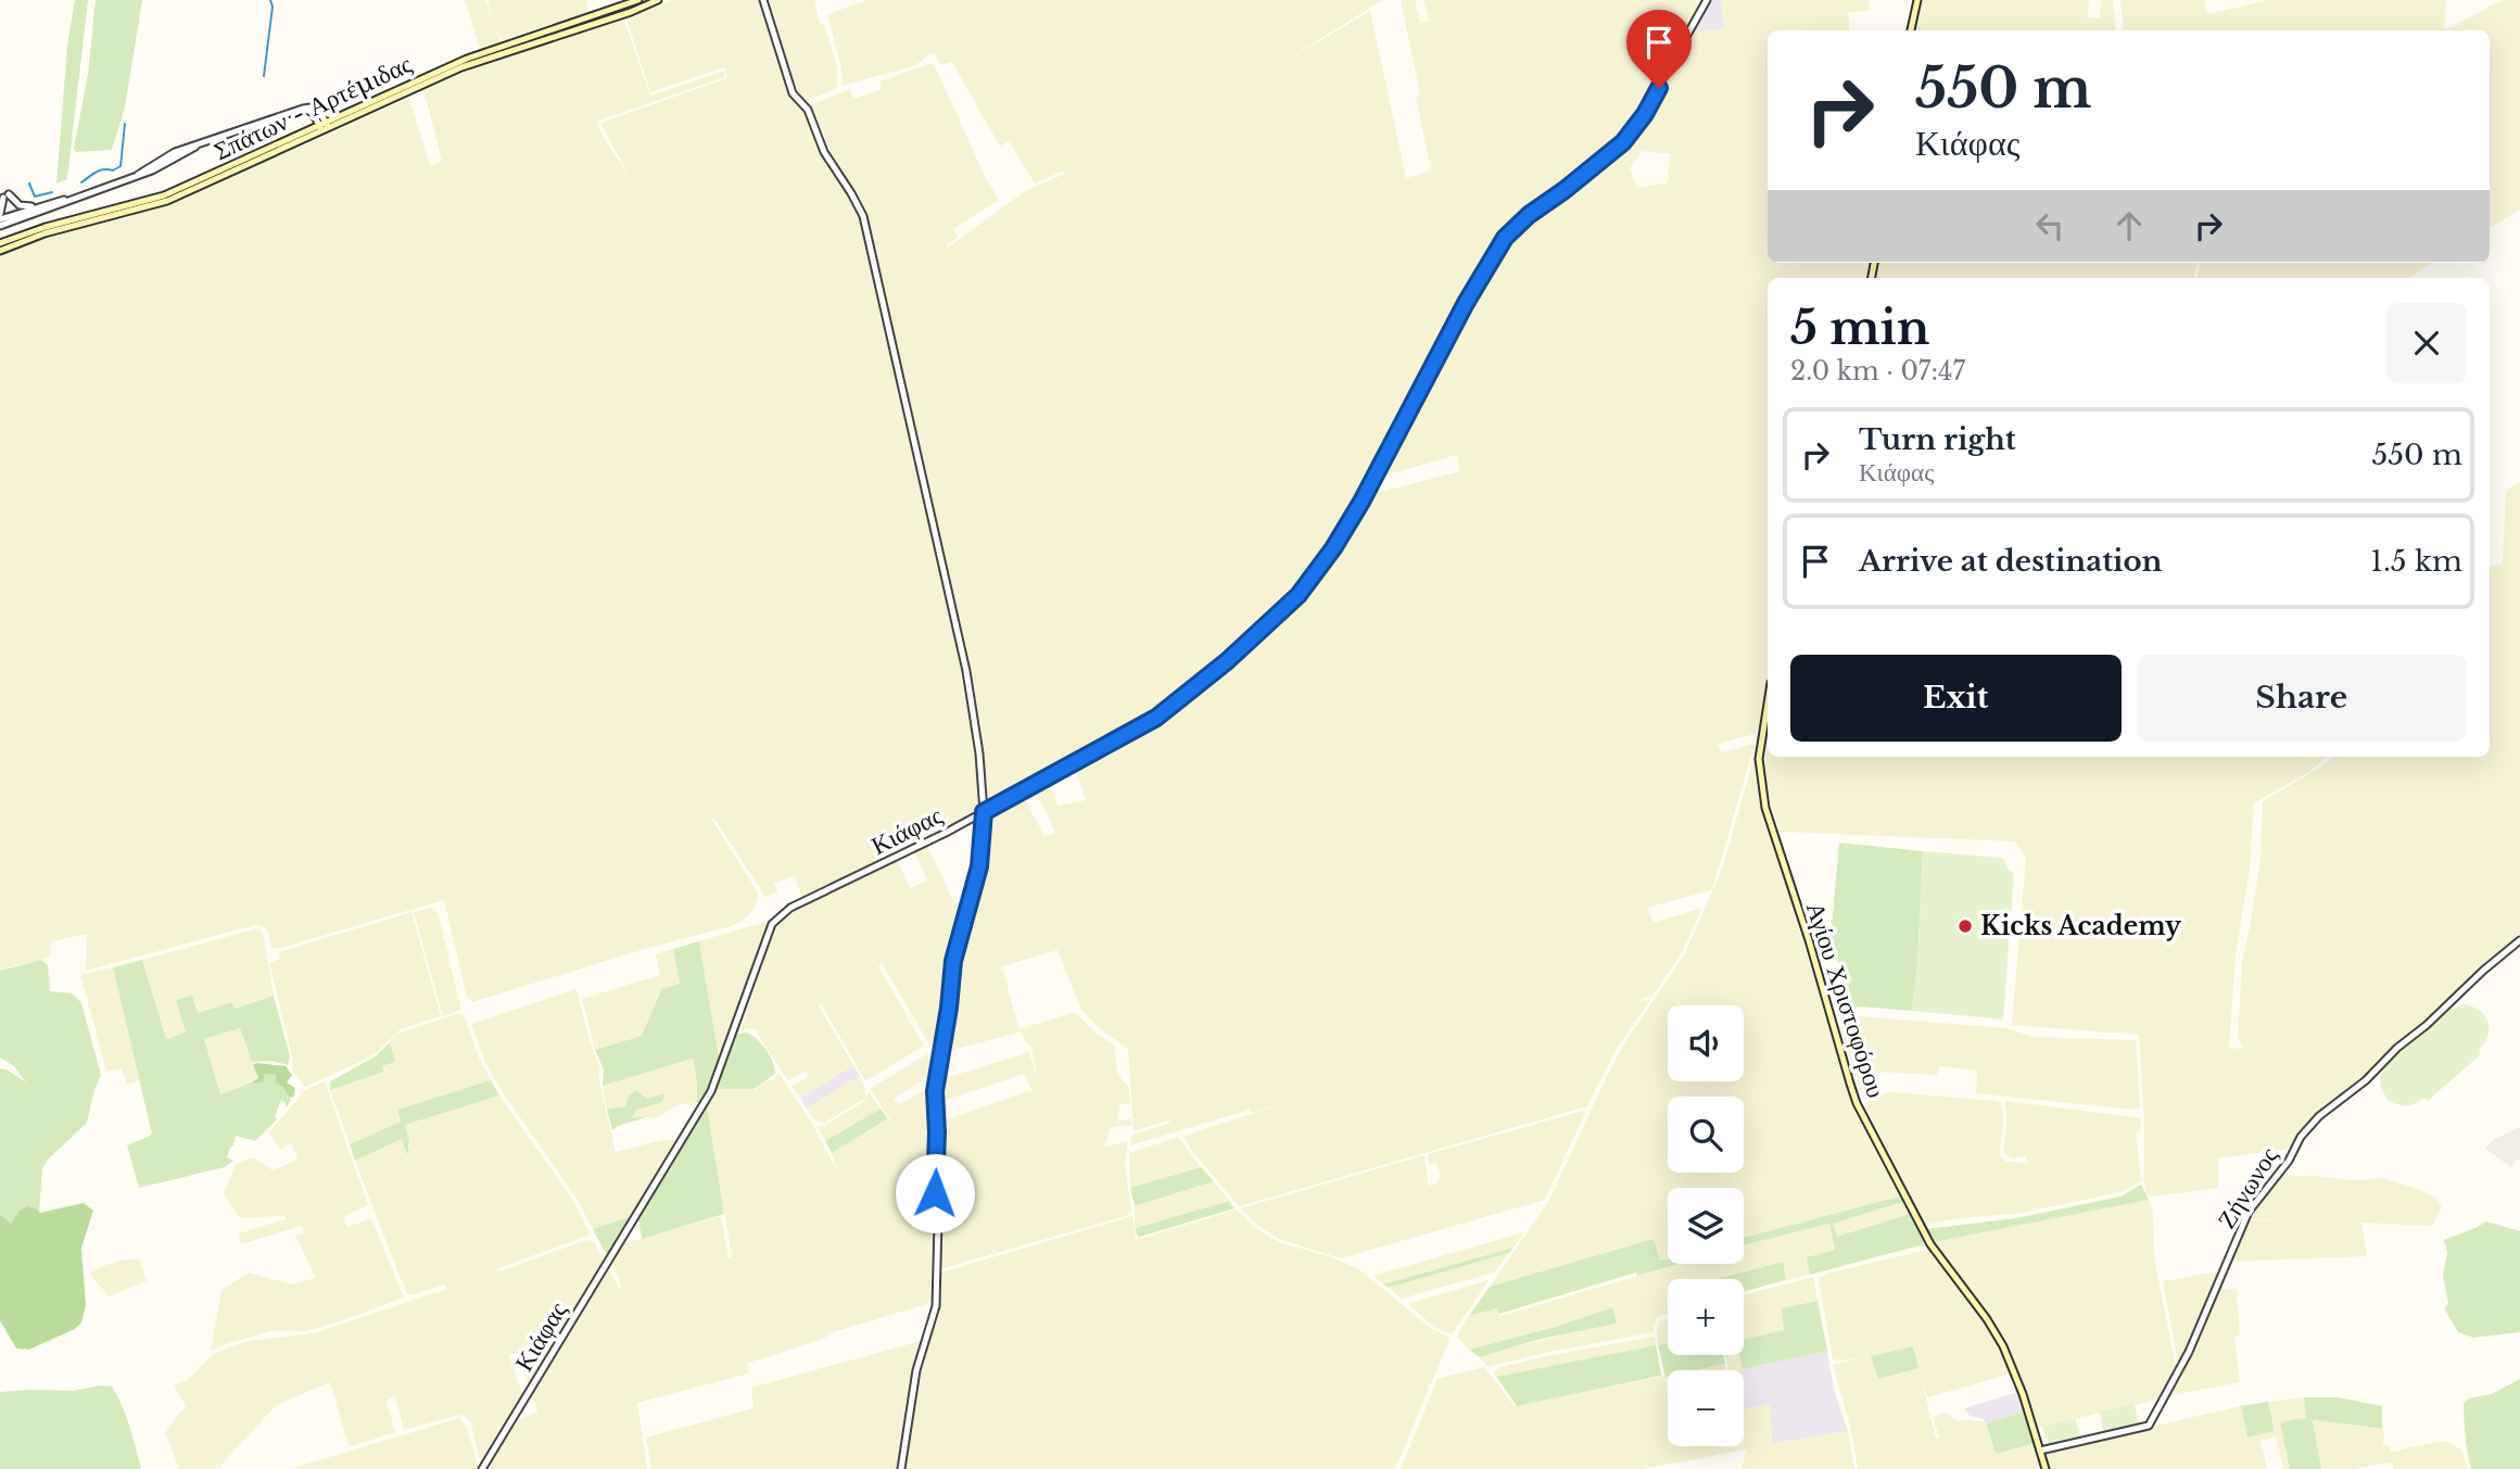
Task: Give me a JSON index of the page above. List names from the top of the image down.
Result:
{
  "streets": {
    "main road": ["Σπάτων - Αρτέμιδας", "Αγίου Χριστοφόρου"],
    "street": ["Κιάφας", "Ζήνωνος"]
  },
  "crossings": [
    ["Αγίου Χριστοφόρου", "Ζήνωνος"]
  ],
  "places": ["Kicks Academy"],
  "page": {
    "turn": ["550 m", "Κιάφας"],
    "heading": ["5 min", "2.0 km · 07:47"],
    "list": [
      {
        "name": "Turn right",
        "note": "Κιάφας",
        "value": "550 m"
      },
      {
        "name": "Arrive at destination",
        "value": "1.5 km"
      }
    ],
    "buttons": ["Exit", "Share"],
    "map_buttons": ["+", "−"]
  }
}
